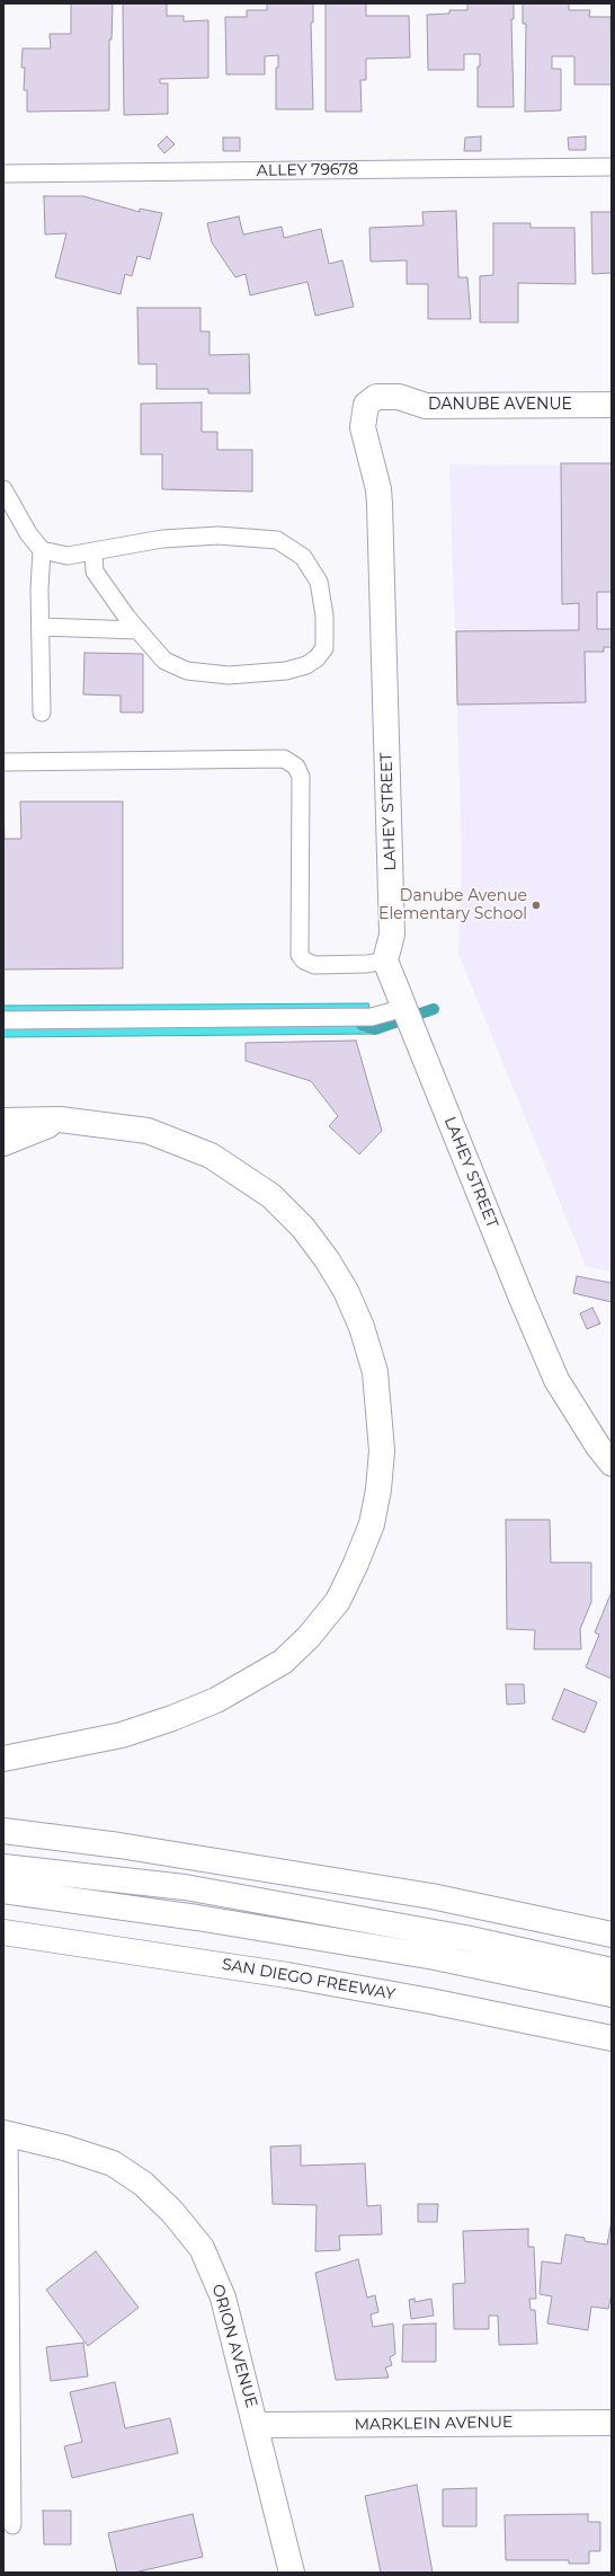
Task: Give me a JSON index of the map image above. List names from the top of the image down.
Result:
{
  "streets": {
    "main road": [
      "DANUBE AVENUE",
      "LAHEY STREET",
      "SAN DIEGO FREEWAY",
      "ORION AVENUE",
      "MARKLEIN AVENUE"
    ],
    "lane": ["ALLEY 79678"]
  },
  "crossings": [
    ["DANUBE AVENUE", "LAHEY STREET"],
    ["ORION AVENUE", "MARKLEIN AVENUE"]
  ],
  "places": ["Danube Avenue Elementary School"]
}
